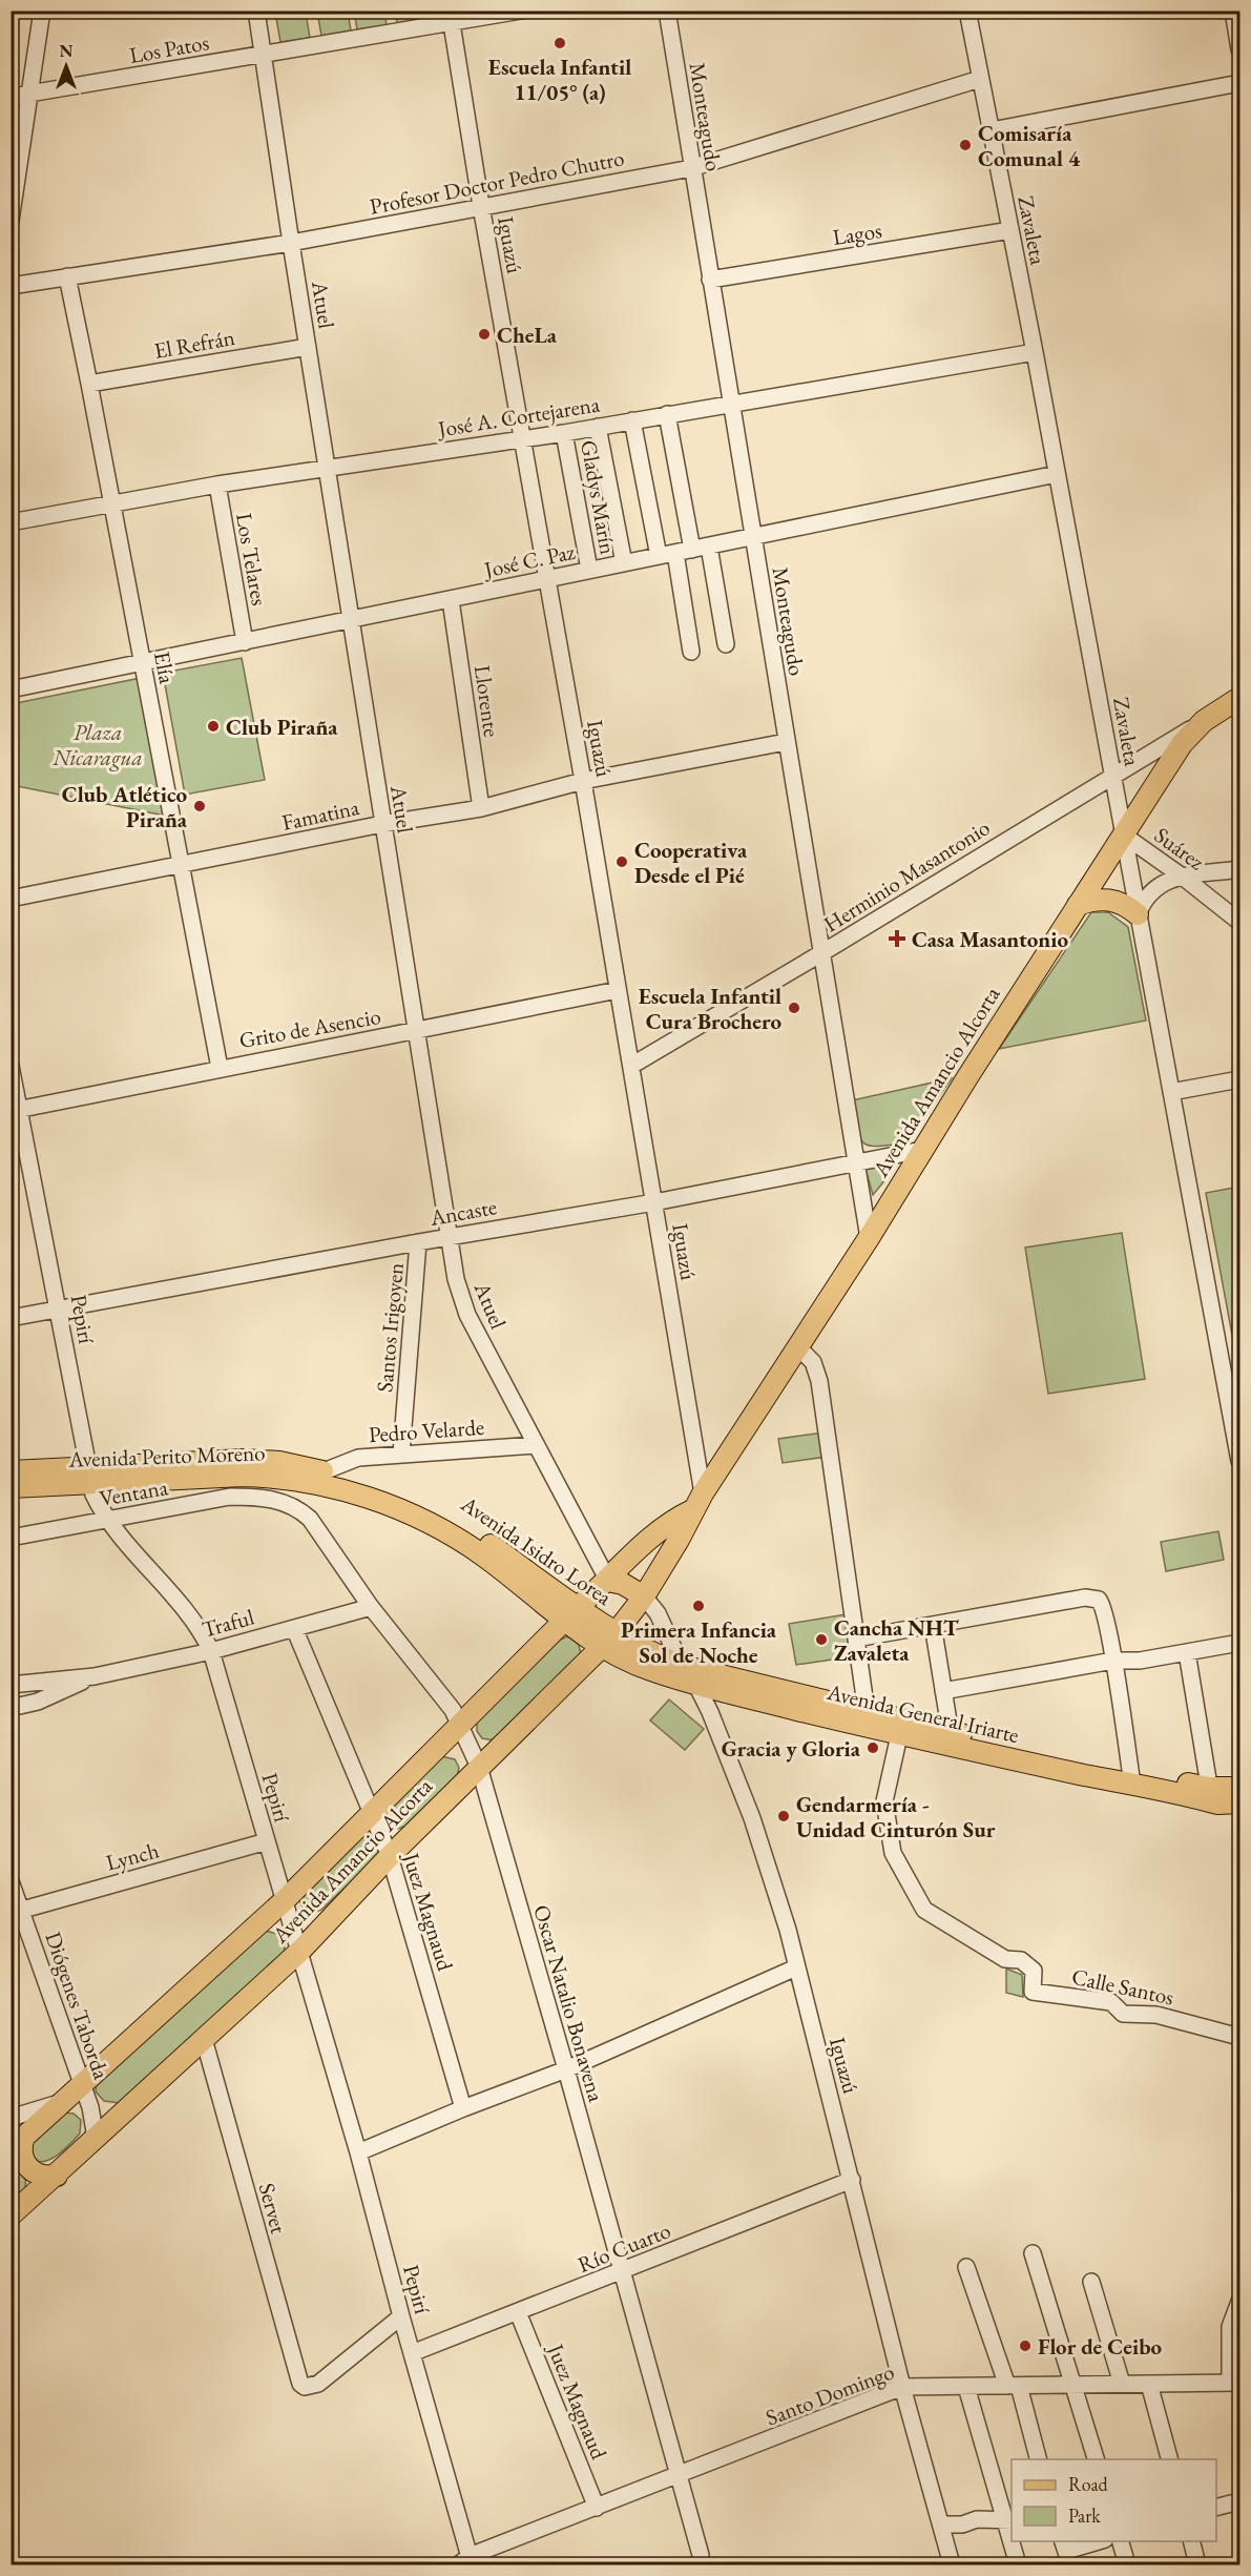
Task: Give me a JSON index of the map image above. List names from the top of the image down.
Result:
{
  "streets": {
    "main road": [
      "Avenida Amancio Alcorta",
      "Avenida Perito Moreno",
      "Avenida Isidro Lorea",
      "Avenida General Iriarte"
    ],
    "street": [
      "Los Patos",
      "Monteagudo",
      "Profesor Doctor Pedro Chutro",
      "Zavaleta",
      "Lagos",
      "Iguazú",
      "Atuel",
      "El Refrán",
      "José A. Cortejarena",
      "Gladys Marín",
      "Los Telares",
      "José C. Paz",
      "Elía",
      "Llorente",
      "Famatina",
      "Suárez",
      "Herminio Masantonio",
      "Grito de Asencio",
      "Ancaste",
      "Pepirí",
      "Santos Irigoyen",
      "Pedro Velarde",
      "Ventana",
      "Traful",
      "Lynch",
      "Juez Magnaud",
      "Calle Santos",
      "Oscar Natalio Bonavena",
      "Diógenes Taborda",
      "Servet",
      "Río Cuarto",
      "Santo Domingo"
    ]
  },
  "crossings": [
    ["Los Patos", "Iguazú"],
    ["Los Patos", "Atuel"],
    ["Monteagudo", "Profesor Doctor Pedro Chutro"],
    ["Monteagudo", "Lagos"],
    ["Monteagudo", "José A. Cortejarena"],
    ["Monteagudo", "José C. Paz"],
    ["Monteagudo", "Famatina"],
    ["Monteagudo", "Herminio Masantonio"],
    ["Monteagudo", "Avenida Amancio Alcorta"],
    ["Monteagudo", "Ancaste"],
    ["Profesor Doctor Pedro Chutro", "Zavaleta"],
    ["Profesor Doctor Pedro Chutro", "Iguazú"],
    ["Profesor Doctor Pedro Chutro", "Atuel"],
    ["Profesor Doctor Pedro Chutro", "Elía"],
    ["Zavaleta", "Lagos"],
    ["Zavaleta", "José A. Cortejarena"],
    ["Zavaleta", "José C. Paz"],
    ["Zavaleta", "Suárez"],
    ["Zavaleta", "Herminio Masantonio"],
    ["Zavaleta", "Avenida Amancio Alcorta"],
    ["Iguazú", "José A. Cortejarena"],
    ["Iguazú", "José C. Paz"],
    ["Iguazú", "Famatina"],
    ["Iguazú", "Herminio Masantonio"],
    ["Iguazú", "Grito de Asencio"],
    ["Iguazú", "Avenida Amancio Alcorta"],
    ["Iguazú", "Ancaste"],
    ["Iguazú", "Avenida General Iriarte"],
    ["Iguazú", "Río Cuarto"],
    ["Iguazú", "Santo Domingo"],
    ["Atuel", "El Refrán"],
    ["Atuel", "José A. Cortejarena"],
    ["Atuel", "José C. Paz"],
    ["Atuel", "Famatina"],
    ["Atuel", "Grito de Asencio"],
    ["Atuel", "Avenida Amancio Alcorta"],
    ["Atuel", "Ancaste"],
    ["Atuel", "Pedro Velarde"],
    ["El Refrán", "Elía"],
    ["José A. Cortejarena", "Gladys Marín"],
    ["José A. Cortejarena", "Los Telares"],
    ["José A. Cortejarena", "Elía"],
    ["Gladys Marín", "José C. Paz"],
    ["Los Telares", "José C. Paz"],
    ["José C. Paz", "Elía"],
    ["José C. Paz", "Llorente"],
    ["Elía", "Famatina"],
    ["Elía", "Grito de Asencio"],
    ["Llorente", "Famatina"],
    ["Suárez", "Avenida Amancio Alcorta"],
    ["Herminio Masantonio", "Avenida Amancio Alcorta"],
    ["Grito de Asencio", "Pepirí"],
    ["Avenida Amancio Alcorta", "Ancaste"],
    ["Avenida Amancio Alcorta", "Pepirí"],
    ["Avenida Amancio Alcorta", "Avenida Isidro Lorea"],
    ["Avenida Amancio Alcorta", "Avenida General Iriarte"],
    ["Avenida Amancio Alcorta", "Juez Magnaud"],
    ["Avenida Amancio Alcorta", "Oscar Natalio Bonavena"],
    ["Avenida Amancio Alcorta", "Diógenes Taborda"],
    ["Avenida Amancio Alcorta", "Servet"],
    ["Ancaste", "Pepirí"],
    ["Ancaste", "Santos Irigoyen"],
    ["Pepirí", "Avenida Perito Moreno"],
    ["Pepirí", "Ventana"],
    ["Pepirí", "Traful"],
    ["Pepirí", "Lynch"],
    ["Pepirí", "Servet"],
    ["Pepirí", "Río Cuarto"],
    ["Pepirí", "Santo Domingo"],
    ["Santos Irigoyen", "Pedro Velarde"],
    ["Pedro Velarde", "Avenida Perito Moreno"],
    ["Pedro Velarde", "Avenida Isidro Lorea"],
    ["Avenida Perito Moreno", "Avenida Isidro Lorea"],
    ["Ventana", "Oscar Natalio Bonavena"],
    ["Avenida Isidro Lorea", "Avenida General Iriarte"],
    ["Traful", "Juez Magnaud"],
    ["Traful", "Oscar Natalio Bonavena"],
    ["Avenida General Iriarte", "Calle Santos"],
    ["Lynch", "Diógenes Taborda"],
    ["Juez Magnaud", "Río Cuarto"],
    ["Juez Magnaud", "Santo Domingo"],
    ["Oscar Natalio Bonavena", "Río Cuarto"],
    ["Oscar Natalio Bonavena", "Santo Domingo"]
  ],
  "parks": ["Plaza Nicaragua"],
  "places": {
    "other": [
      "Escuela Infantil 11/05° (a)",
      "Comisaría Comunal 4",
      "CheLa",
      "Club Piraña",
      "Club Atlético Piraña",
      "Cooperativa Desde el Pié",
      "Escuela Infantil Cura Brochero",
      "Primera Infancia Sol de Noche",
      "Cancha NHT Zavaleta",
      "Gracia y Gloria",
      "Gendarmería - Unidad Cinturón Sur",
      "Flor de Ceibo"
    ],
    "health": ["Casa Masantonio"]
  },
  "legend": ["Road", "Park"],
  "north": "top"
}
